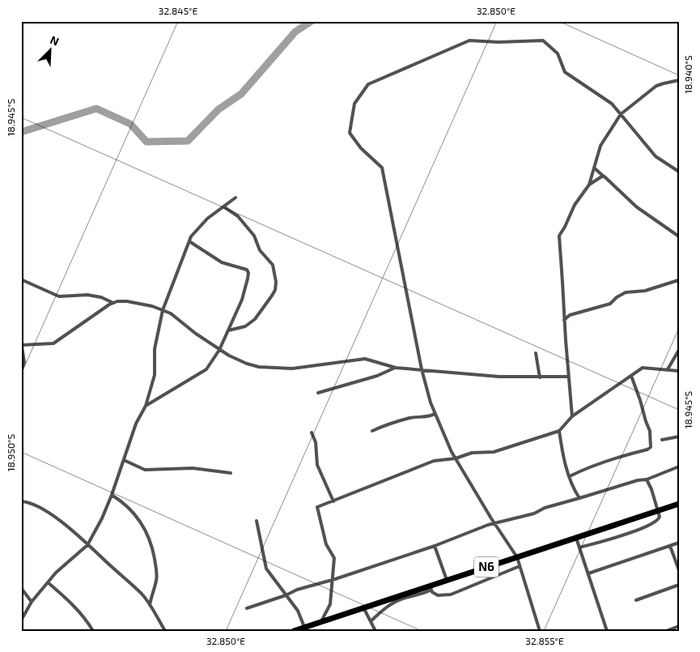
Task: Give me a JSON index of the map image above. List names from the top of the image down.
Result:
{
  "streets": {
    "highway": ["N6"]
  },
  "north": "top right",
  "coordinates": [
    "32.845°E",
    "32.850°E",
    "18.940°S",
    "18.945°S",
    "18.950°S",
    "32.855°E"
  ]
}
